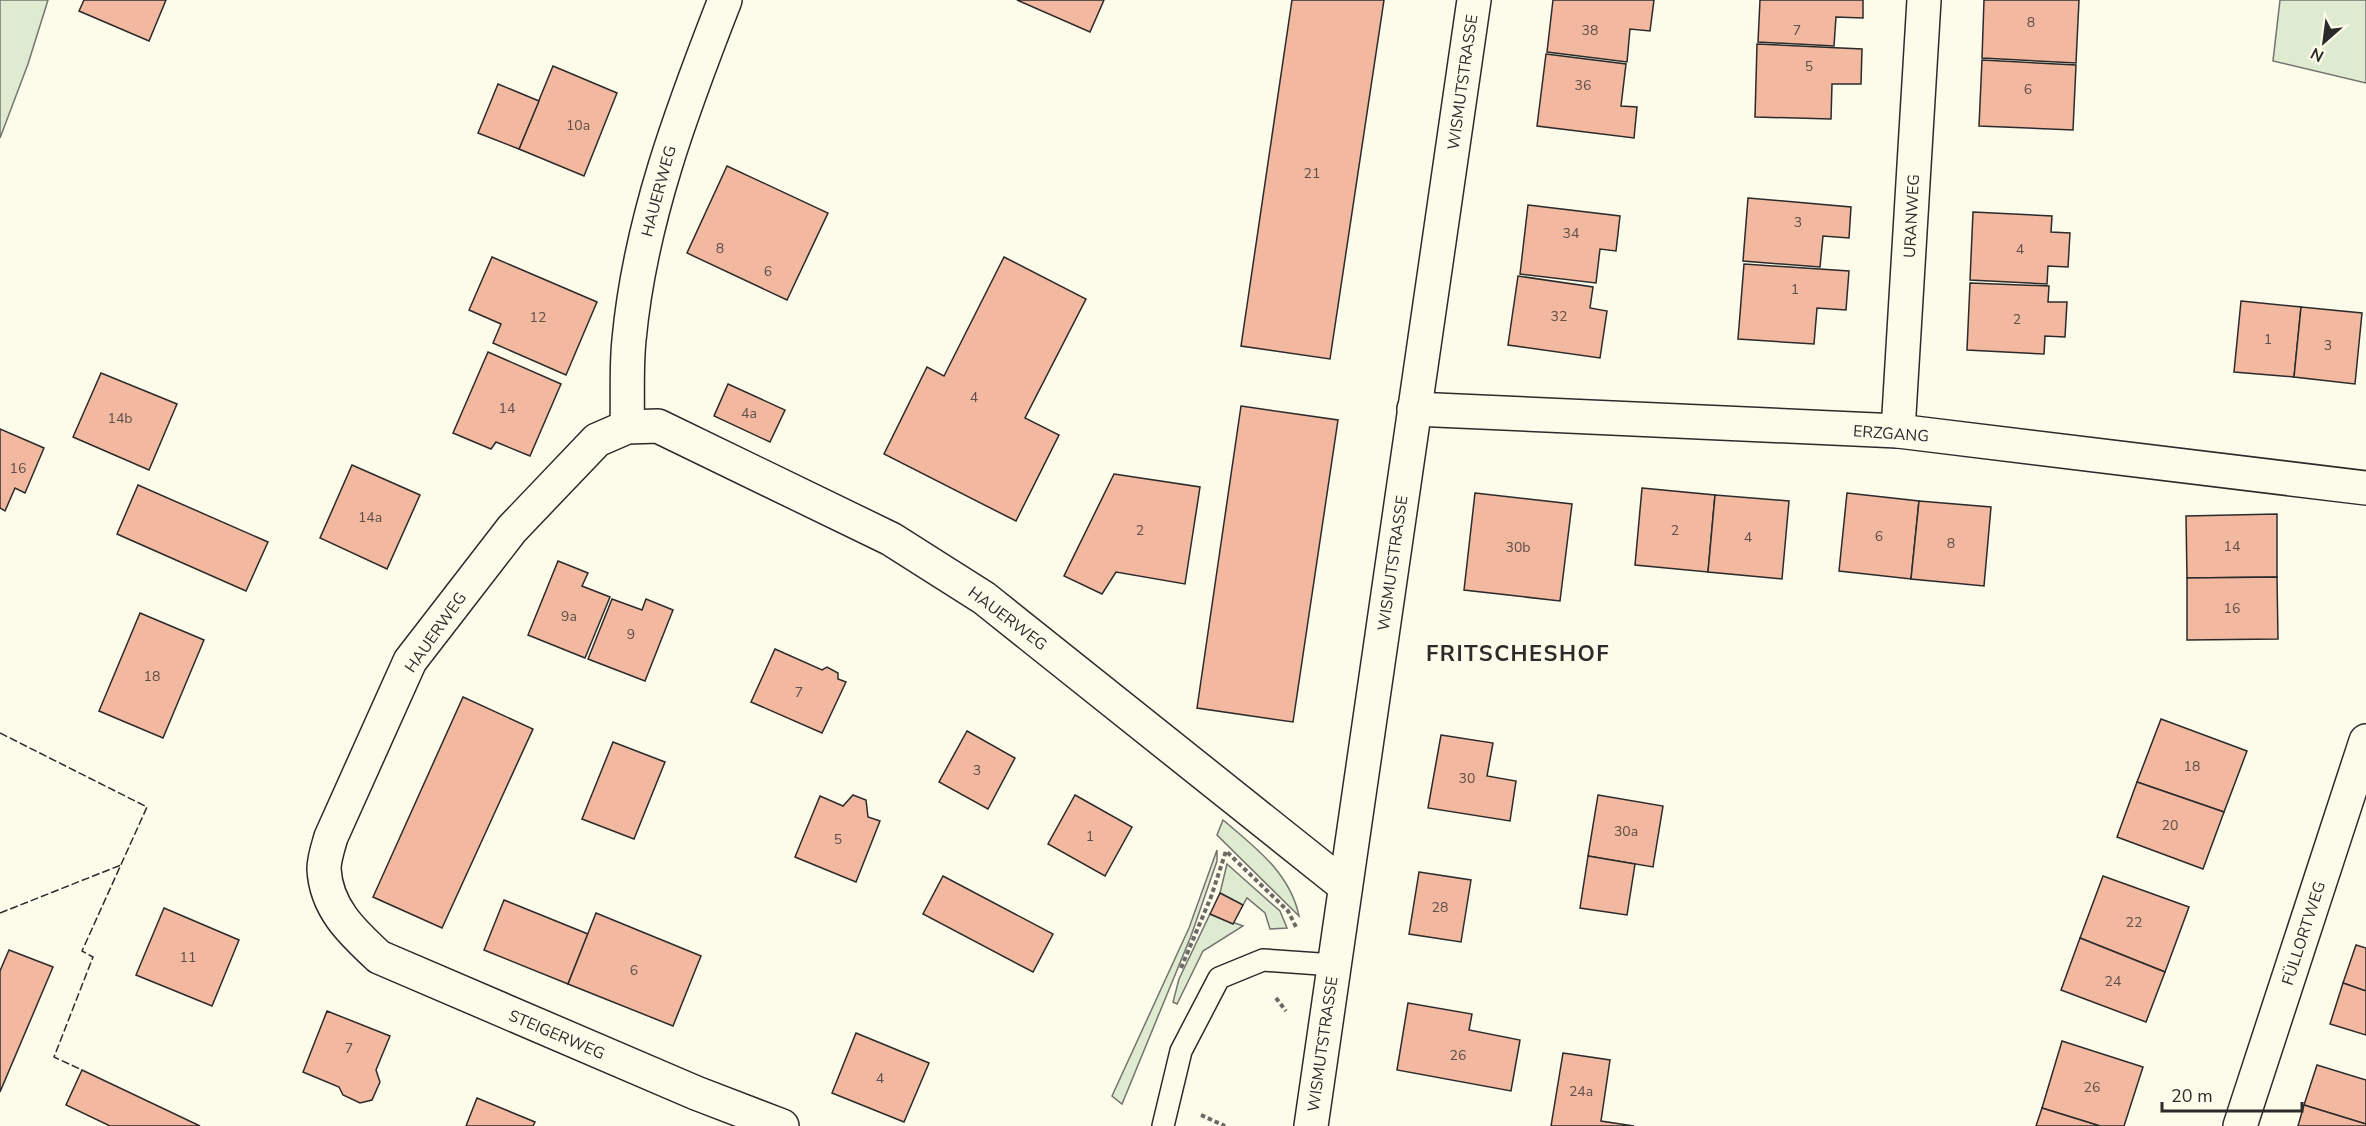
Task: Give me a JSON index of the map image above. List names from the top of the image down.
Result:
{
  "streets": {
    "street": [
      "WISMUTSTRASSE",
      "HAUERWEG",
      "URANWEG",
      "ERZGANG",
      "FÜLLORTWEG",
      "STEIGERWEG"
    ]
  },
  "crossings": [
    ["WISMUTSTRASSE", "HAUERWEG"],
    ["WISMUTSTRASSE", "ERZGANG"],
    ["HAUERWEG", "STEIGERWEG"],
    ["URANWEG", "ERZGANG"]
  ],
  "districts": ["FRITSCHESHOF"],
  "house_numbers": [
    "8",
    "38",
    "7",
    "5",
    "36",
    "6",
    "10a",
    "21",
    "3",
    "34",
    "8",
    "4",
    "6",
    "1",
    "32",
    "12",
    "2",
    "1",
    "3",
    "4",
    "14",
    "4a",
    "14b",
    "16",
    "14a",
    "2",
    "2",
    "6",
    "4",
    "8",
    "14",
    "30b",
    "16",
    "9a",
    "9",
    "18",
    "7",
    "18",
    "3",
    "30",
    "20",
    "30a",
    "1",
    "5",
    "28",
    "22",
    "11",
    "6",
    "24",
    "7",
    "26",
    "4",
    "26",
    "24a"
  ],
  "scale_bar": "20 m",
  "north": "bottom left"
}
